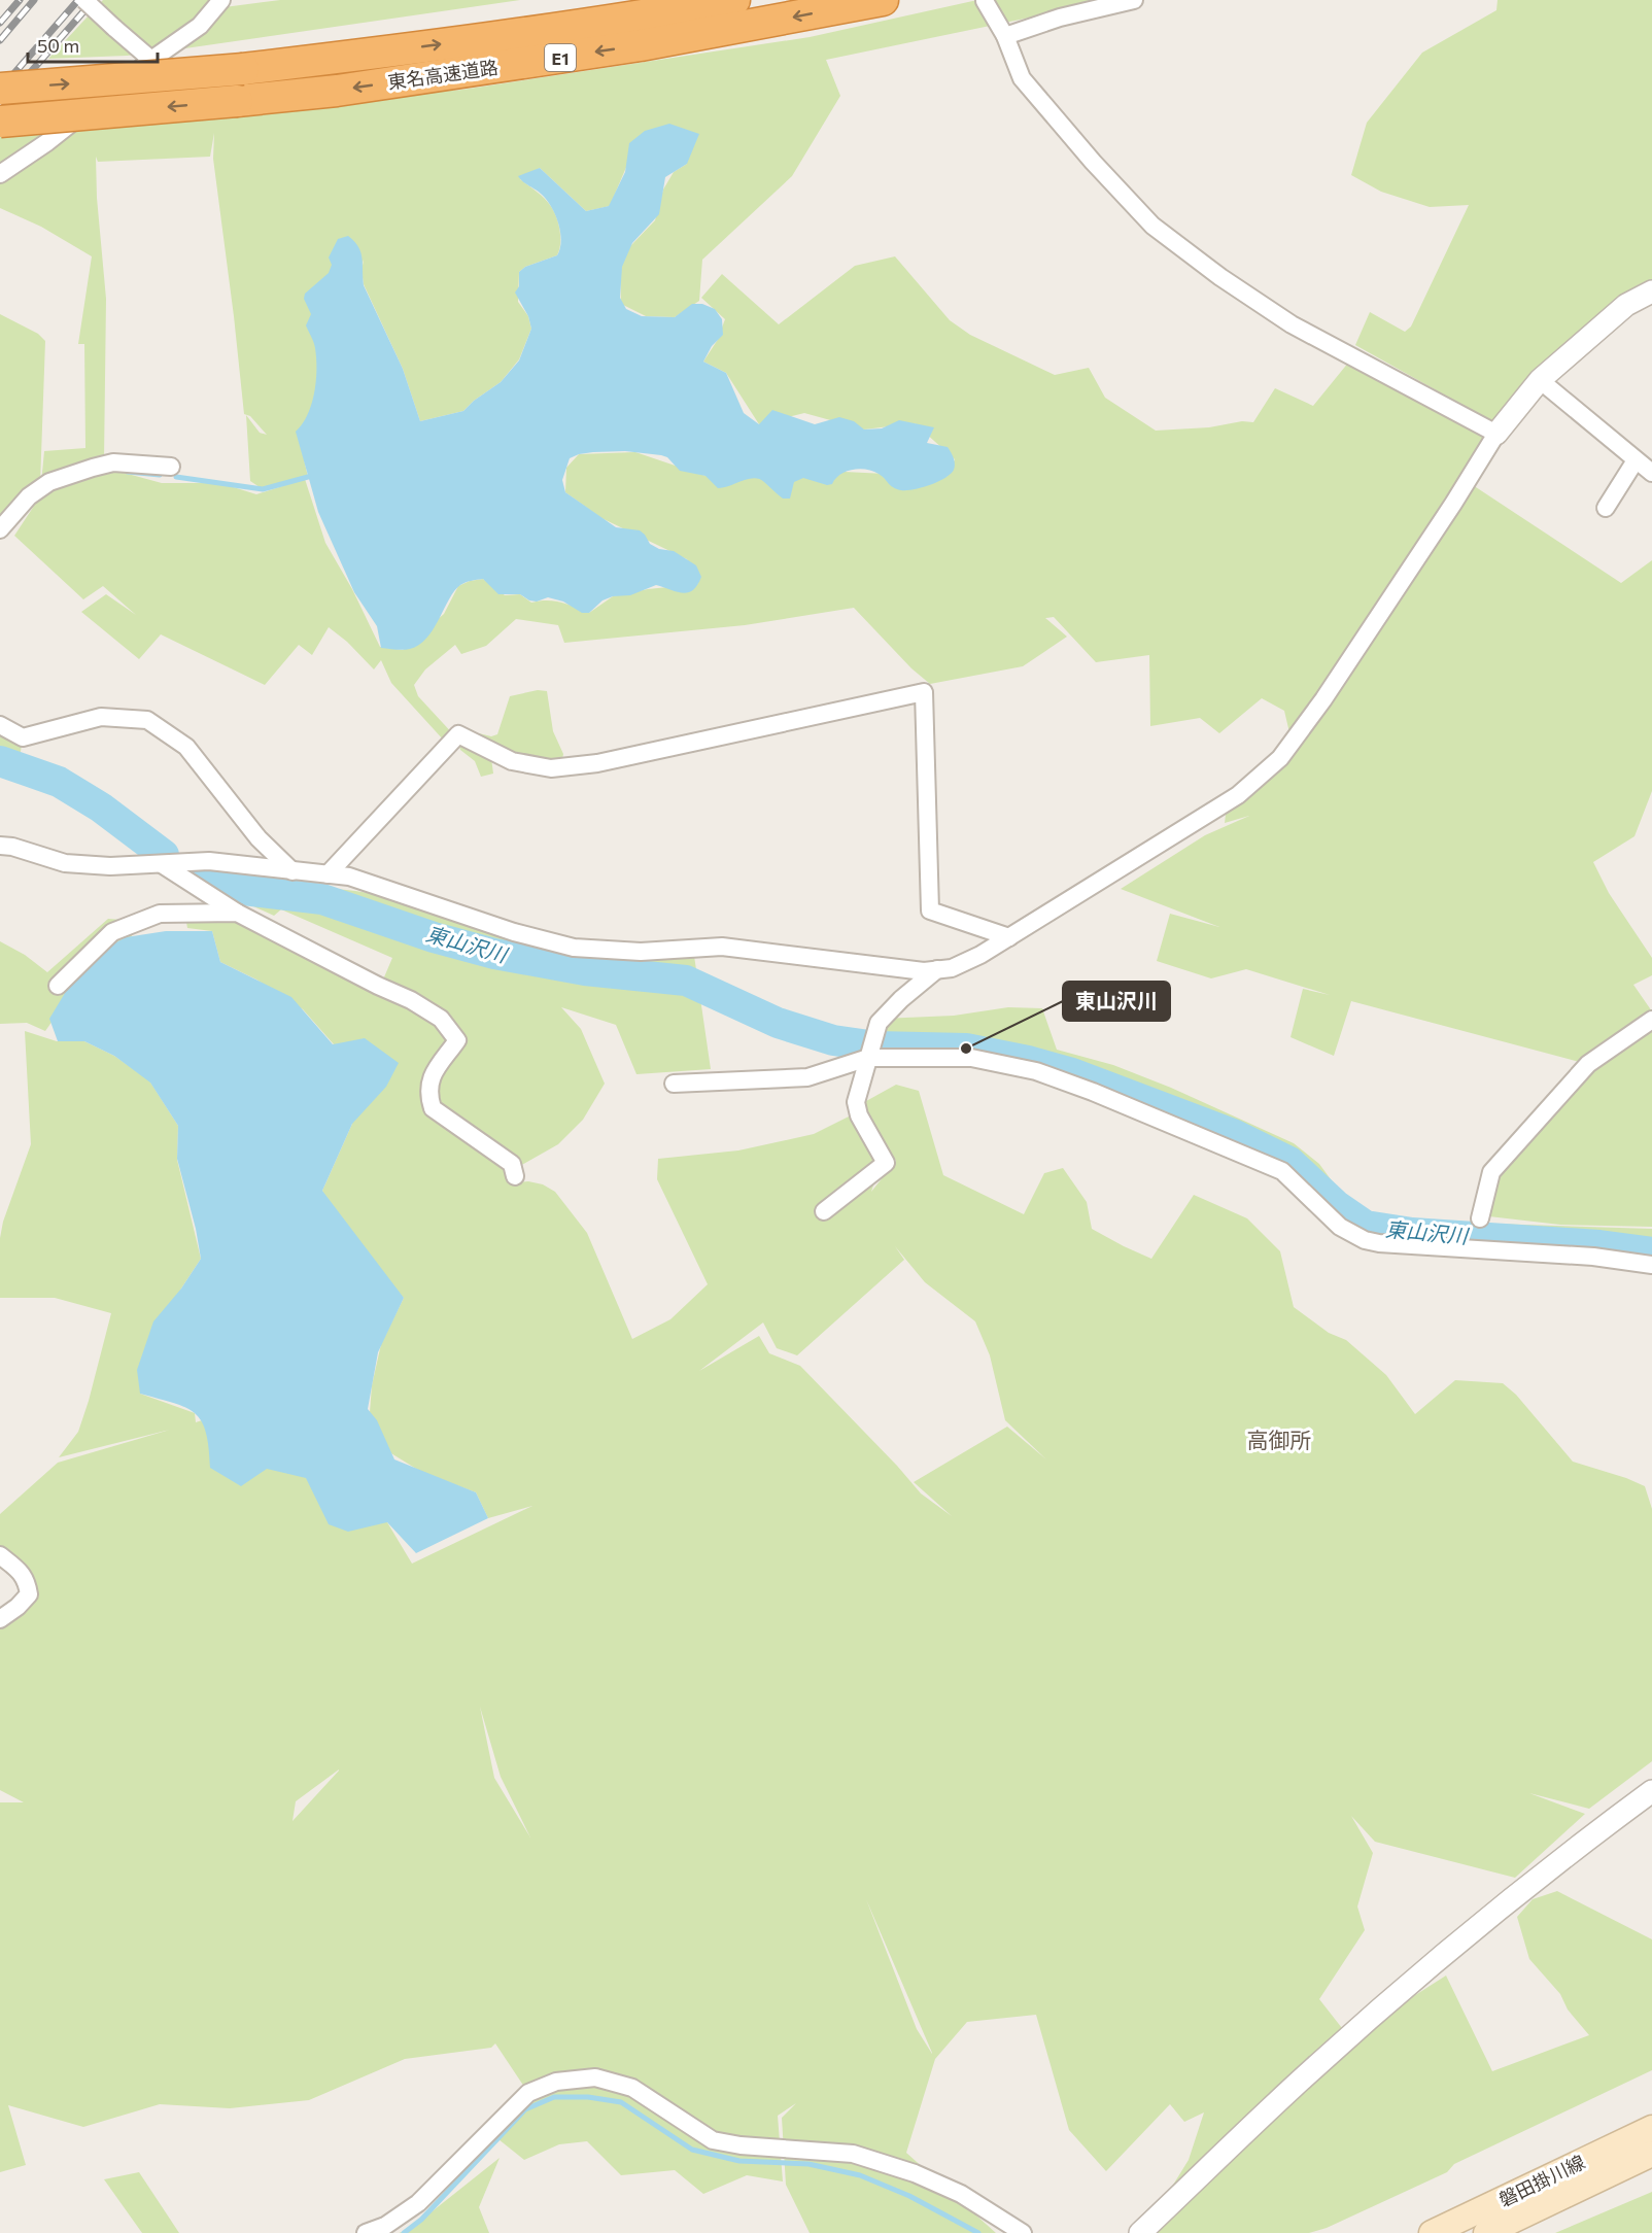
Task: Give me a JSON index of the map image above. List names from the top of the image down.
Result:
{
  "streets": {
    "highway": ["E1", "東名高速道路"],
    "main road": ["磐田掛川線"]
  },
  "districts": ["高御所"],
  "water": ["東山沢川"],
  "places": ["東山沢川"],
  "scale_bar": "50 m"
}
